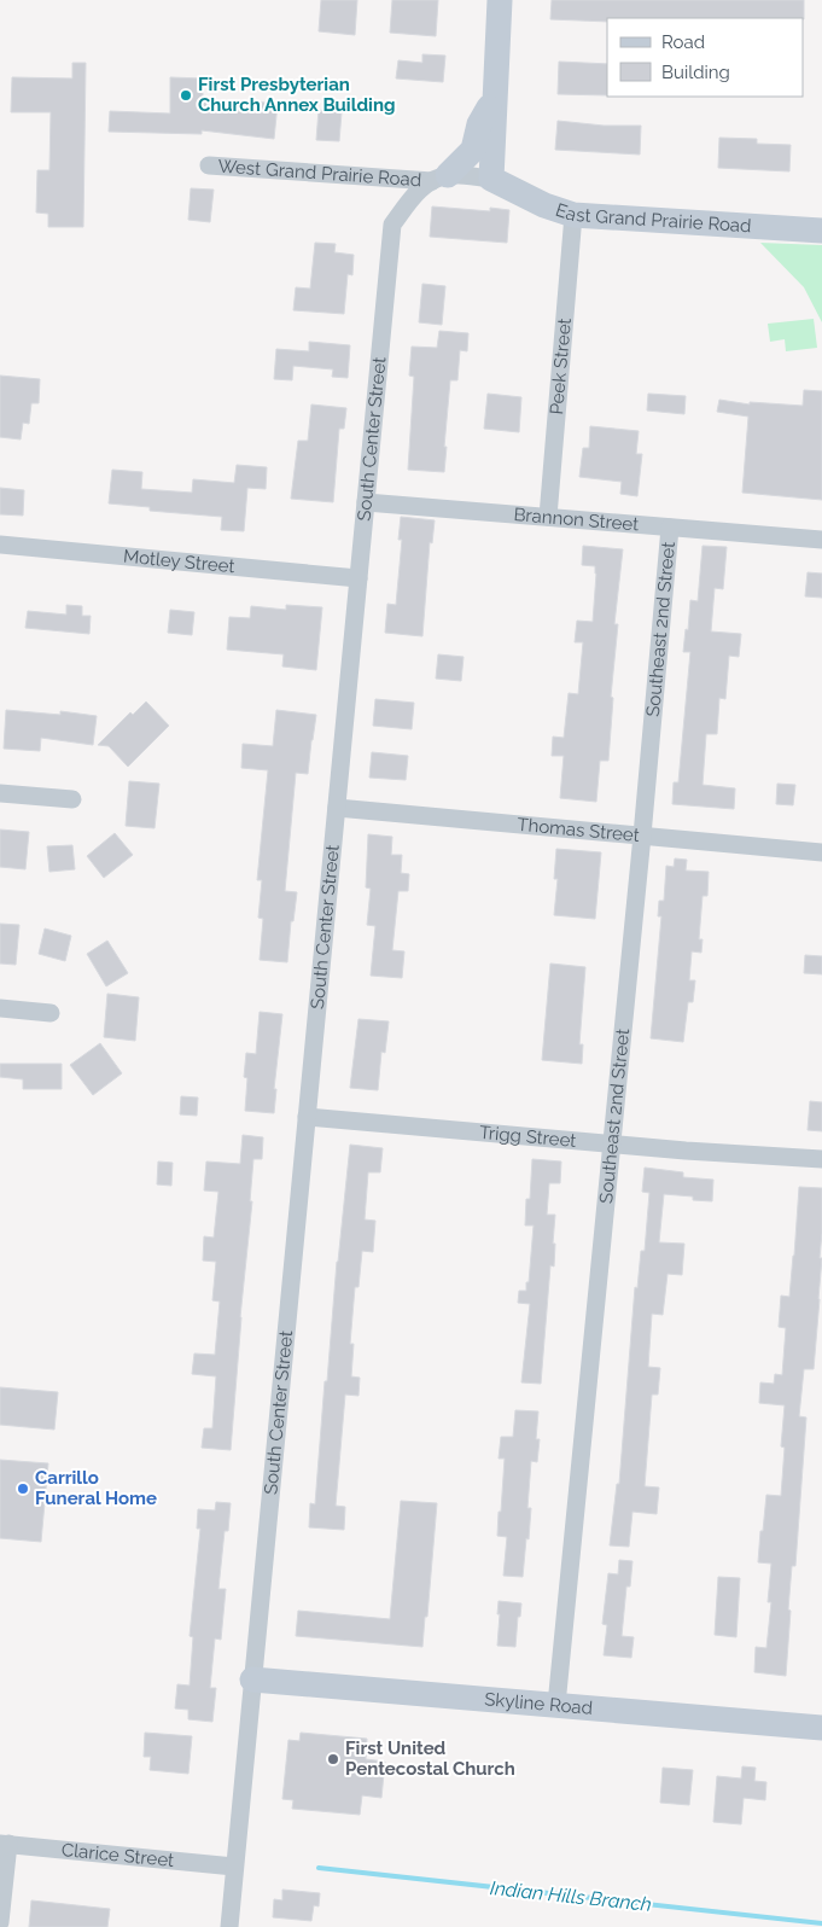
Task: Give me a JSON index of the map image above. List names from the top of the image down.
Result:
{
  "streets": {
    "street": [
      "West Grand Prairie Road",
      "East Grand Prairie Road",
      "Peek Street",
      "South Center Street",
      "Brannon Street",
      "Motley Street",
      "Southeast 2nd Street",
      "Thomas Street",
      "Trigg Street",
      "Skyline Road",
      "Clarice Street"
    ]
  },
  "crossings": [
    ["West Grand Prairie Road", "South Center Street"],
    ["East Grand Prairie Road", "Peek Street"],
    ["Peek Street", "Brannon Street"],
    ["South Center Street", "Brannon Street"],
    ["South Center Street", "Motley Street"],
    ["South Center Street", "Thomas Street"],
    ["South Center Street", "Trigg Street"],
    ["South Center Street", "Skyline Road"],
    ["South Center Street", "Clarice Street"],
    ["Brannon Street", "Southeast 2nd Street"],
    ["Southeast 2nd Street", "Thomas Street"],
    ["Southeast 2nd Street", "Trigg Street"],
    ["Southeast 2nd Street", "Skyline Road"]
  ],
  "water": ["Indian Hills Branch"],
  "places": ["First Presbyterian Church Annex Building", "Carrillo Funeral Home", "First United Pentecostal Church"],
  "legend": ["Road", "Building"]
}
